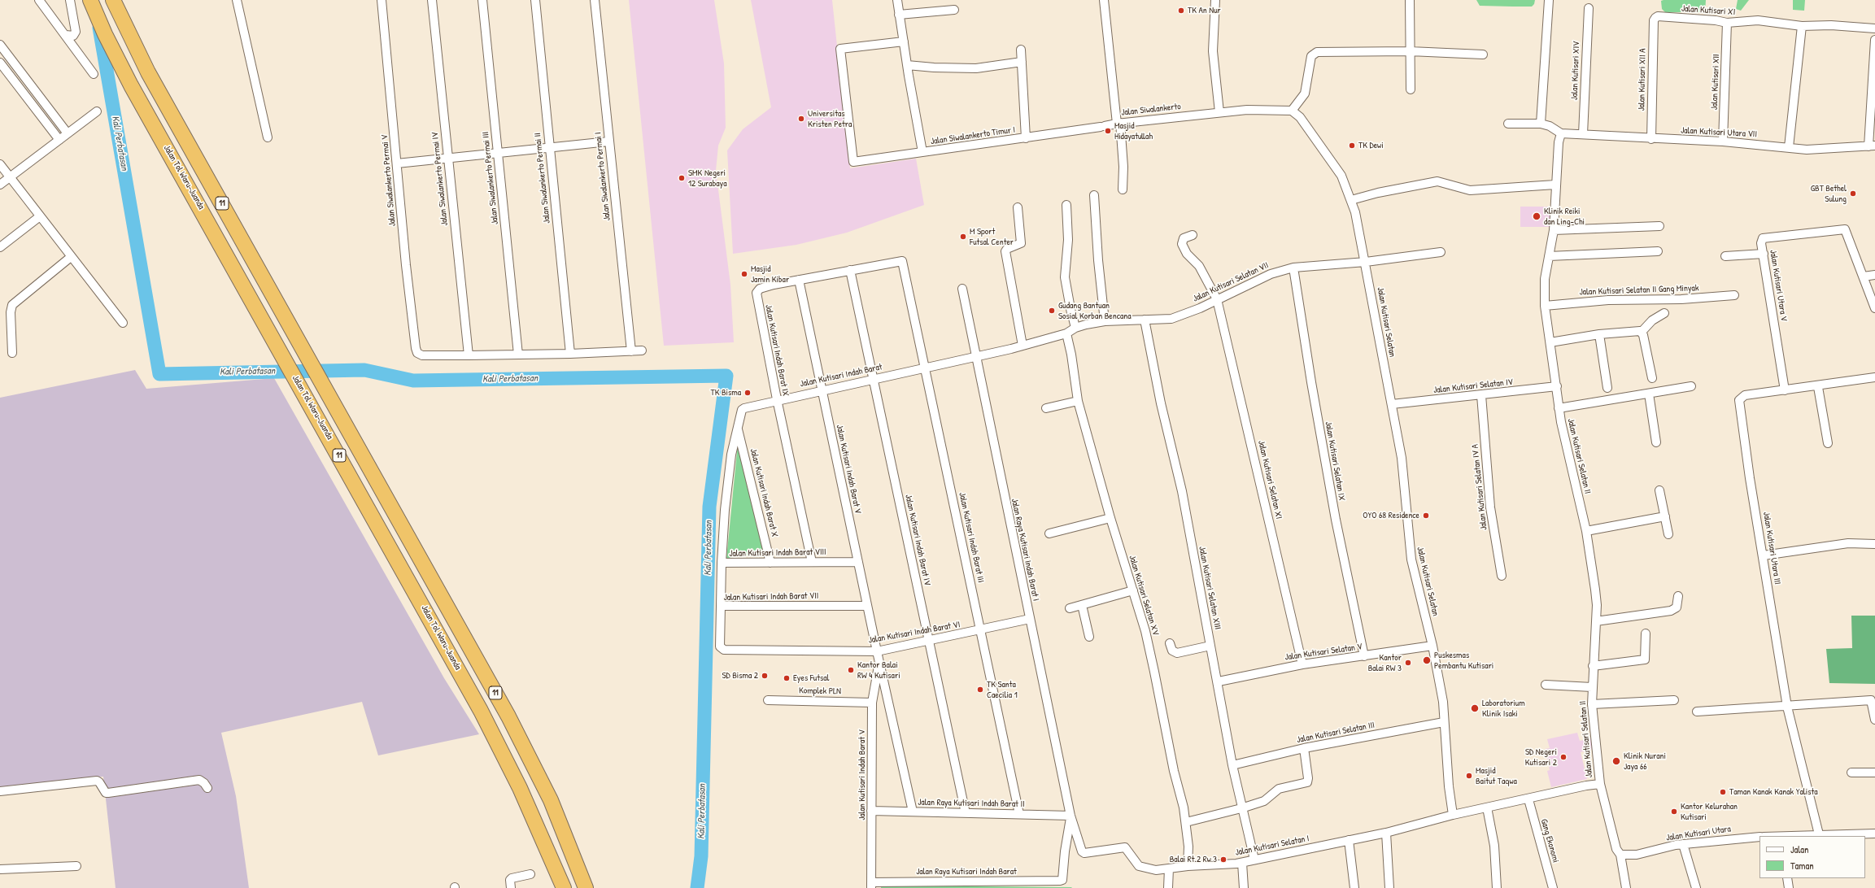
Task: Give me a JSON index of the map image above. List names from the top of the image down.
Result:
{
  "streets": {
    "highway": ["Jalan Tol Waru–Juanda", "11"],
    "street": [
      "Jalan Kutisari XI",
      "Jalan Kutisari XIV",
      "Jalan Kutisari XII A",
      "Jalan Kutisari XII",
      "Jalan Siwalankerto",
      "Jalan Kutisari Utara VII",
      "Jalan Siwalankerto Timur I",
      "Jalan Siwalankerto Permai I",
      "Jalan Siwalankerto Permai III",
      "Jalan Siwalankerto Permai II",
      "Jalan Siwalankerto Permai IV",
      "Jalan Siwalankerto Permai V",
      "Jalan Kutisari Selatan VII",
      "Jalan Kutisari Utara V",
      "Jalan Kutisari Selatan II Gang Minyak",
      "Jalan Kutisari Selatan",
      "Jalan Kutisari Indah Barat IX",
      "Jalan Kutisari Indah Barat",
      "Jalan Kutisari Selatan IV",
      "Jalan Kutisari Selatan II",
      "Jalan Kutisari Selatan IX",
      "Jalan Kutisari Indah Barat V",
      "Jalan Kutisari Selatan XI",
      "Jalan Kutisari Selatan IV A",
      "Jalan Kutisari Indah Barat X",
      "Jalan Kutisari Indah Barat III",
      "Jalan Kutisari Indah Barat IV",
      "Jalan Kutisari Utara III",
      "Jalan Raya Kutisari Indah Barat I",
      "Jalan Kutisari Indah Barat VIII",
      "Jalan Kutisari Selatan XIII",
      "Jalan Kutisari Selatan XV",
      "Jalan Kutisari Indah Barat VII",
      "Jalan Kutisari Indah Barat VI",
      "Jalan Kutisari Selatan V",
      "Komplek PLN",
      "Jalan Kutisari Selatan III",
      "Jalan Raya Kutisari Indah Barat II",
      "Jalan Kutisari Utara",
      "Gang Ekonomi",
      "Jalan Kutisari Selatan I",
      "Jalan Raya Kutisari Indah Barat"
    ]
  },
  "crossings": [
    ["Jalan Kutisari XI", "Jalan Kutisari XII A"],
    ["Jalan Kutisari XI", "Jalan Kutisari XII"],
    ["Jalan Kutisari XIV", "Jalan Kutisari Utara VII"],
    ["Jalan Kutisari XII A", "Jalan Kutisari Utara VII"],
    ["Jalan Kutisari XII", "Jalan Kutisari Utara VII"],
    ["Jalan Siwalankerto", "Jalan Siwalankerto Timur I"],
    ["Jalan Siwalankerto", "Jalan Kutisari Selatan"],
    ["Jalan Kutisari Utara VII", "Jalan Kutisari Selatan II"],
    ["Jalan Siwalankerto Permai IV", "Jalan Siwalankerto Permai V"],
    ["Jalan Kutisari Selatan VII", "Jalan Kutisari Selatan"],
    ["Jalan Kutisari Selatan VII", "Jalan Kutisari Selatan IX"],
    ["Jalan Kutisari Selatan VII", "Jalan Kutisari Selatan XI"],
    ["Jalan Kutisari Selatan VII", "Jalan Raya Kutisari Indah Barat I"],
    ["Jalan Kutisari Selatan VII", "Jalan Kutisari Selatan XIII"],
    ["Jalan Kutisari Selatan VII", "Jalan Kutisari Selatan XV"],
    ["Jalan Kutisari Utara V", "Jalan Kutisari Utara III"],
    ["Jalan Kutisari Selatan II Gang Minyak", "Jalan Kutisari Selatan II"],
    ["Jalan Kutisari Selatan", "Jalan Kutisari Selatan IV"],
    ["Jalan Kutisari Selatan", "Jalan Kutisari Selatan V"],
    ["Jalan Kutisari Selatan", "Jalan Kutisari Selatan III"],
    ["Jalan Kutisari Selatan", "Jalan Kutisari Selatan I"],
    ["Jalan Kutisari Indah Barat IX", "Jalan Kutisari Indah Barat"],
    ["Jalan Kutisari Indah Barat IX", "Jalan Kutisari Indah Barat V"],
    ["Jalan Kutisari Indah Barat IX", "Jalan Kutisari Indah Barat III"],
    ["Jalan Kutisari Indah Barat IX", "Jalan Kutisari Indah Barat IV"],
    ["Jalan Kutisari Indah Barat IX", "Jalan Kutisari Indah Barat VIII"],
    ["Jalan Kutisari Indah Barat", "Jalan Kutisari Indah Barat V"],
    ["Jalan Kutisari Indah Barat", "Jalan Kutisari Indah Barat X"],
    ["Jalan Kutisari Indah Barat", "Jalan Kutisari Indah Barat III"],
    ["Jalan Kutisari Indah Barat", "Jalan Kutisari Indah Barat IV"],
    ["Jalan Kutisari Indah Barat", "Jalan Kutisari Indah Barat VIII"],
    ["Jalan Kutisari Selatan IV", "Jalan Kutisari Selatan II"],
    ["Jalan Kutisari Selatan IV", "Jalan Kutisari Selatan IV A"],
    ["Jalan Kutisari Selatan IX", "Jalan Kutisari Selatan V"],
    ["Jalan Kutisari Indah Barat V", "Jalan Kutisari Indah Barat VIII"],
    ["Jalan Kutisari Indah Barat V", "Jalan Kutisari Indah Barat VII"],
    ["Jalan Kutisari Indah Barat V", "Jalan Kutisari Indah Barat VI"],
    ["Jalan Kutisari Indah Barat V", "Komplek PLN"],
    ["Jalan Kutisari Indah Barat V", "Jalan Raya Kutisari Indah Barat II"],
    ["Jalan Kutisari Indah Barat V", "Jalan Raya Kutisari Indah Barat"],
    ["Jalan Kutisari Selatan XI", "Jalan Kutisari Selatan V"],
    ["Jalan Kutisari Indah Barat X", "Jalan Kutisari Indah Barat VIII"],
    ["Jalan Kutisari Indah Barat III", "Jalan Kutisari Indah Barat VI"],
    ["Jalan Kutisari Indah Barat III", "Jalan Raya Kutisari Indah Barat II"],
    ["Jalan Kutisari Indah Barat IV", "Jalan Kutisari Indah Barat VI"],
    ["Jalan Kutisari Indah Barat IV", "Jalan Raya Kutisari Indah Barat II"],
    ["Jalan Raya Kutisari Indah Barat I", "Jalan Kutisari Indah Barat VI"],
    ["Jalan Raya Kutisari Indah Barat I", "Jalan Raya Kutisari Indah Barat II"],
    ["Jalan Raya Kutisari Indah Barat I", "Jalan Kutisari Selatan I"],
    ["Jalan Raya Kutisari Indah Barat I", "Jalan Raya Kutisari Indah Barat"],
    ["Jalan Kutisari Indah Barat VIII", "Jalan Kutisari Indah Barat VII"],
    ["Jalan Kutisari Selatan XIII", "Jalan Kutisari Selatan V"],
    ["Jalan Kutisari Selatan XIII", "Jalan Kutisari Selatan III"],
    ["Jalan Kutisari Selatan XIII", "Jalan Kutisari Selatan I"],
    ["Jalan Kutisari Selatan XV", "Jalan Kutisari Selatan I"],
    ["Jalan Kutisari Indah Barat VII", "Jalan Kutisari Indah Barat VI"],
    ["Jalan Raya Kutisari Indah Barat II", "Jalan Kutisari Selatan I"],
    ["Jalan Raya Kutisari Indah Barat II", "Jalan Raya Kutisari Indah Barat"],
    ["Jalan Kutisari Selatan I", "Jalan Raya Kutisari Indah Barat"]
  ],
  "water": ["Kali Perbatasan"],
  "places": [
    "TK An Nur",
    "Universitas Kristen Petra",
    "Masjid Hidayatullah",
    "TK Dewi",
    "SMK Negeri 12 Surabaya",
    "GBT Bethel Sulung",
    "Klinik Reiki dan Ling-Chi",
    "M Sport Futsal Center",
    "Masjid Jamin Kibar",
    "Gudang Bantuan Sosial Korban Bencana",
    "TK Bisma",
    "OYO 68 Residence",
    "Puskesmas Pembantu Kutisari",
    "Kantor Balai RW 3",
    "Kantor Balai RW 4 Kutisari",
    "SD Bisma 2",
    "Eyes Futsal",
    "TK Santa Caecilia 1",
    "Laboratorium Klinik Isaki",
    "SD Negeri Kutisari 2",
    "Klinik Nurani Jaya 66",
    "Masjid Baitut Taqwa",
    "Taman Kanak Kanak Yalista",
    "Kantor Kelurahan Kutisari",
    "Balai Rt.2 Rw.3"
  ],
  "legend": ["Jalan", "Taman"]
}
